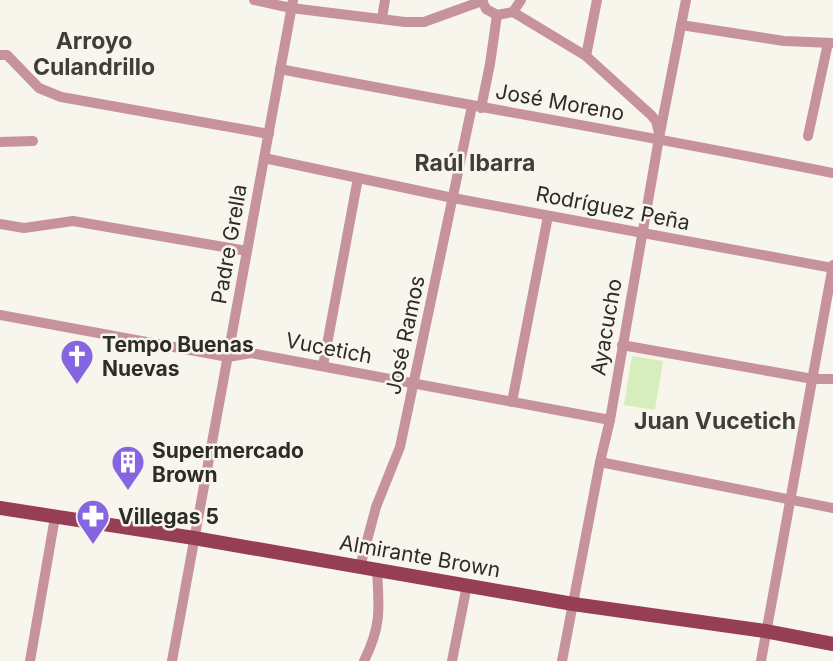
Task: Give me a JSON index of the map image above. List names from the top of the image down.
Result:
{
  "streets": {
    "main road": ["Almirante Brown"],
    "street": [
      "José Moreno",
      "Rodríguez Peña",
      "Padre Grella",
      "Ayacucho",
      "José Ramos",
      "Vucetich"
    ]
  },
  "crossings": [
    ["José Moreno", "Padre Grella"],
    ["José Moreno", "Ayacucho"],
    ["José Moreno", "José Ramos"],
    ["Rodríguez Peña", "Padre Grella"],
    ["Rodríguez Peña", "Ayacucho"],
    ["Rodríguez Peña", "José Ramos"],
    ["Padre Grella", "Vucetich"],
    ["Padre Grella", "Almirante Brown"],
    ["Ayacucho", "Vucetich"],
    ["Ayacucho", "Almirante Brown"],
    ["José Ramos", "Vucetich"],
    ["José Ramos", "Almirante Brown"]
  ],
  "districts": ["Arroyo Culandrillo", "Raúl Ibarra", "Juan Vucetich"],
  "places": {
    "church": ["Tempo Buenas Nuevas"],
    "building": ["Supermercado Brown"],
    "pharmacy": ["Villegas 5"]
  }
}
